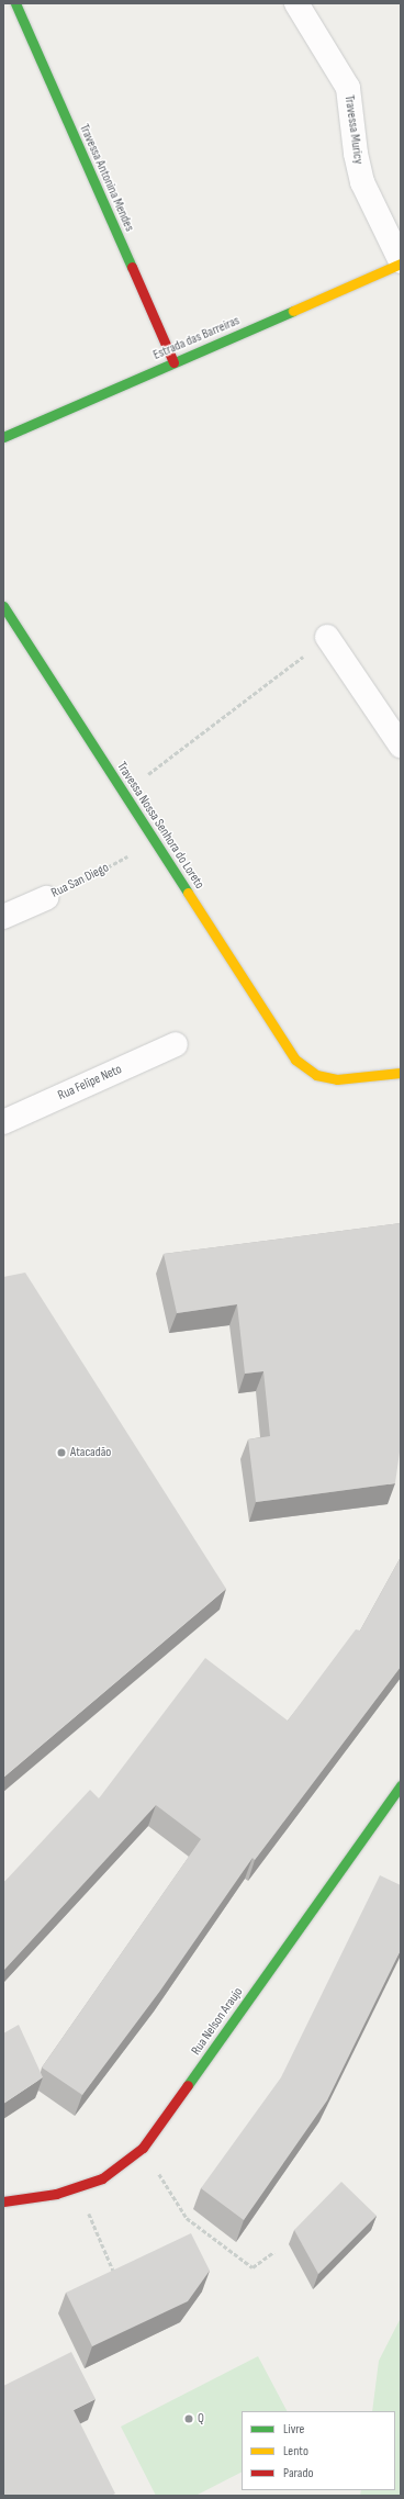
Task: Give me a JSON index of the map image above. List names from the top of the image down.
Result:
{
  "streets": {
    "street": [
      "Travessa Muricy",
      "Travessa Antonina Mendes",
      "Estrada das Barreiras",
      "Travessa Nossa Senhora do Loreto",
      "Rua San Diego",
      "Rua Felipe Neto",
      "Rua Nelson Araujo"
    ]
  },
  "crossings": [
    ["Travessa Muricy", "Estrada das Barreiras"],
    ["Travessa Antonina Mendes", "Estrada das Barreiras"],
    ["Travessa Nossa Senhora do Loreto", "Rua San Diego"]
  ],
  "places": ["Atacadão", "Q"],
  "legend": ["Livre", "Lento", "Parado"]
}
